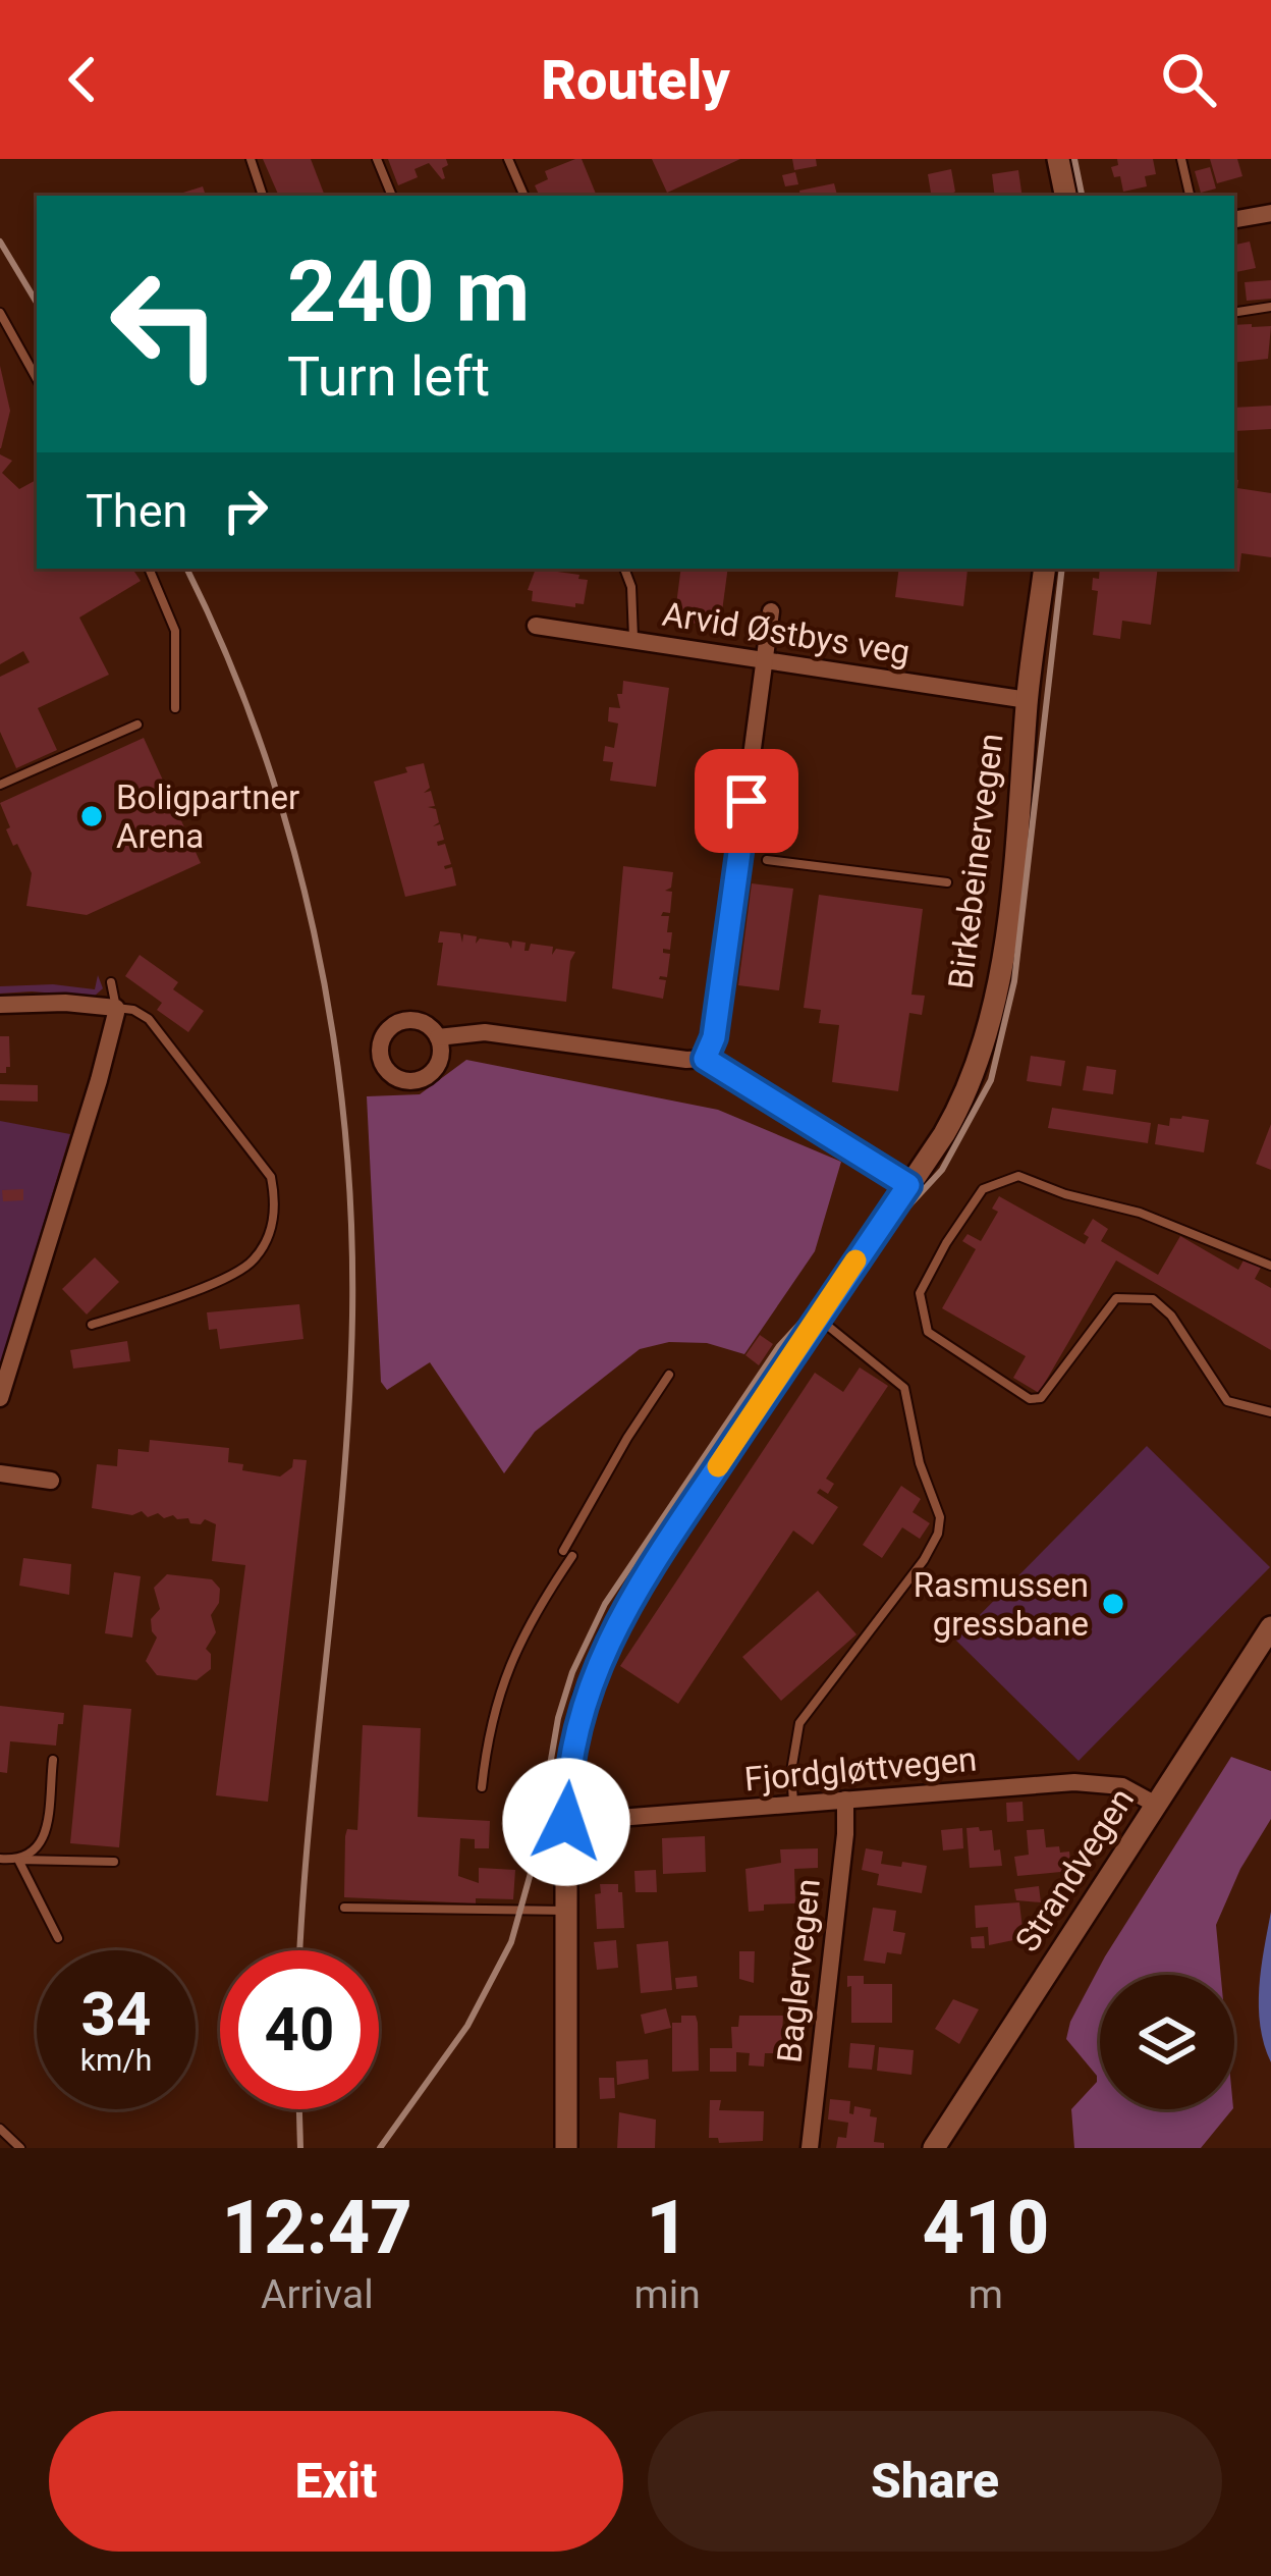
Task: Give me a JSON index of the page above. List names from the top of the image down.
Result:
{
  "streets": {
    "street": [
      "Arvid Østbys veg",
      "Birkebeinervegen",
      "Fjordgløttvegen",
      "Strandvegen",
      "Baglervegen"
    ]
  },
  "crossings": [
    ["Arvid Østbys veg", "Birkebeinervegen"],
    ["Birkebeinervegen", "Fjordgløttvegen"],
    ["Fjordgløttvegen", "Strandvegen"],
    ["Fjordgløttvegen", "Baglervegen"]
  ],
  "places": ["Boligpartner Arena", "Rasmussen gressbane"],
  "page": {
    "header": "Routely",
    "turn": ["240 m", "Turn left"],
    "then": "Then",
    "speed": "34 km/h",
    "limit": "40",
    "eta": [
      "12:47",
      "Arrival",
      "1",
      "min",
      "410",
      "m"
    ],
    "buttons": ["Exit", "Share"]
  }
}
